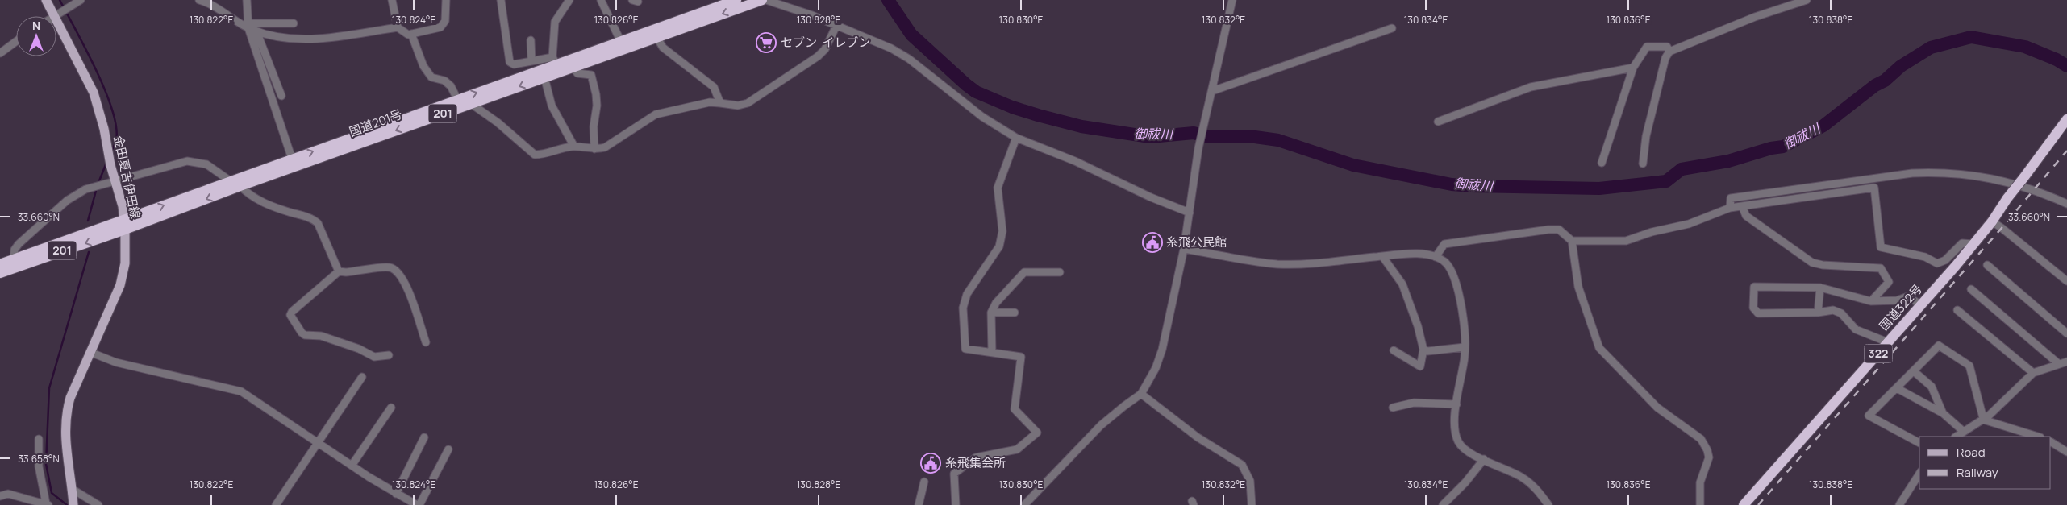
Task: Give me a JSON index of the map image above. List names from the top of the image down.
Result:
{
  "streets": {
    "highway": [
      "201",
      "国道201号",
      "国道322号",
      "322"
    ],
    "main road": ["金田夏吉伊田線"]
  },
  "crossings": [
    ["国道201号", "金田夏吉伊田線"]
  ],
  "water": ["御祓川"],
  "places": {
    "supermarket": ["セブン-イレブン"],
    "public building": ["糸飛公民館", "糸飛集会所"]
  },
  "legend": ["Road", "Railway"],
  "north": "top",
  "coordinates": [
    "130.822°E",
    "130.824°E",
    "130.826°E",
    "130.828°E",
    "130.830°E",
    "130.832°E",
    "130.834°E",
    "130.836°E",
    "130.838°E",
    "33.660°N",
    "33.658°N"
  ]
}
